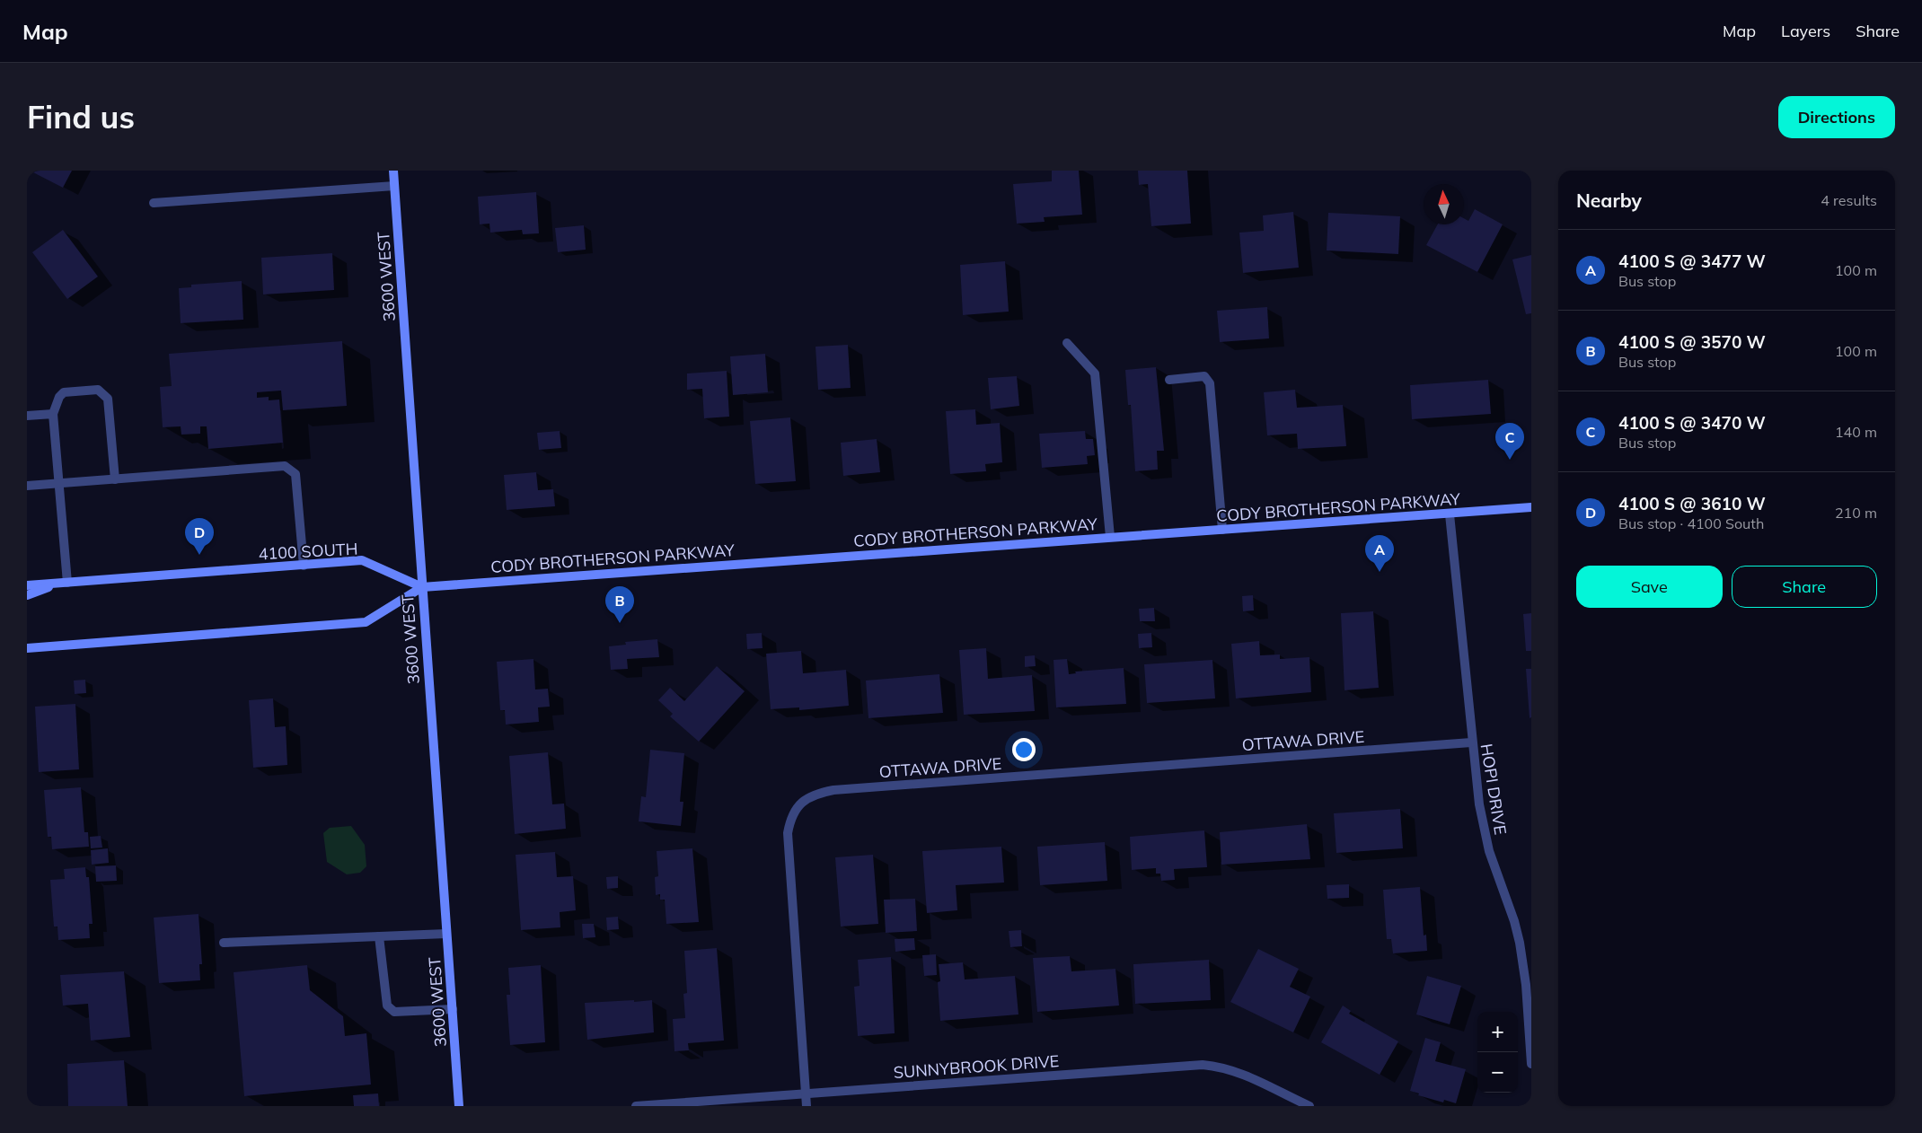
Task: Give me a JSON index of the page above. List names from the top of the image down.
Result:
{
  "streets": {
    "main road": ["3600 WEST", "CODY BROTHERSON PARKWAY", "4100 SOUTH"],
    "street": ["OTTAWA DRIVE", "HOPI DRIVE", "SUNNYBROOK DRIVE"]
  },
  "crossings": [
    ["3600 WEST", "CODY BROTHERSON PARKWAY"],
    ["3600 WEST", "4100 SOUTH"],
    ["CODY BROTHERSON PARKWAY", "4100 SOUTH"],
    ["CODY BROTHERSON PARKWAY", "HOPI DRIVE"],
    ["OTTAWA DRIVE", "HOPI DRIVE"],
    ["OTTAWA DRIVE", "SUNNYBROOK DRIVE"]
  ],
  "north": "top",
  "page": {
    "header": "Map",
    "nav": ["Map", "Layers", "Share"],
    "buttons": [
      "Directions",
      ["Save", "Share"]
    ],
    "title": "Find us",
    "heading": ["Nearby", "4 results"],
    "list": [
      {
        "mark": "A",
        "name": "4100 S @ 3477 W",
        "note": "Bus stop",
        "value": "100 m"
      },
      {
        "mark": "B",
        "name": "4100 S @ 3570 W",
        "note": "Bus stop",
        "value": "100 m"
      },
      {
        "mark": "C",
        "name": "4100 S @ 3470 W",
        "note": "Bus stop",
        "value": "140 m"
      },
      {
        "mark": "D",
        "name": "4100 S @ 3610 W",
        "note": "Bus stop · 4100 South",
        "value": "210 m"
      }
    ],
    "pins": [
      "C",
      "D",
      "A",
      "B"
    ],
    "map_buttons": ["+", "−"]
  }
}
